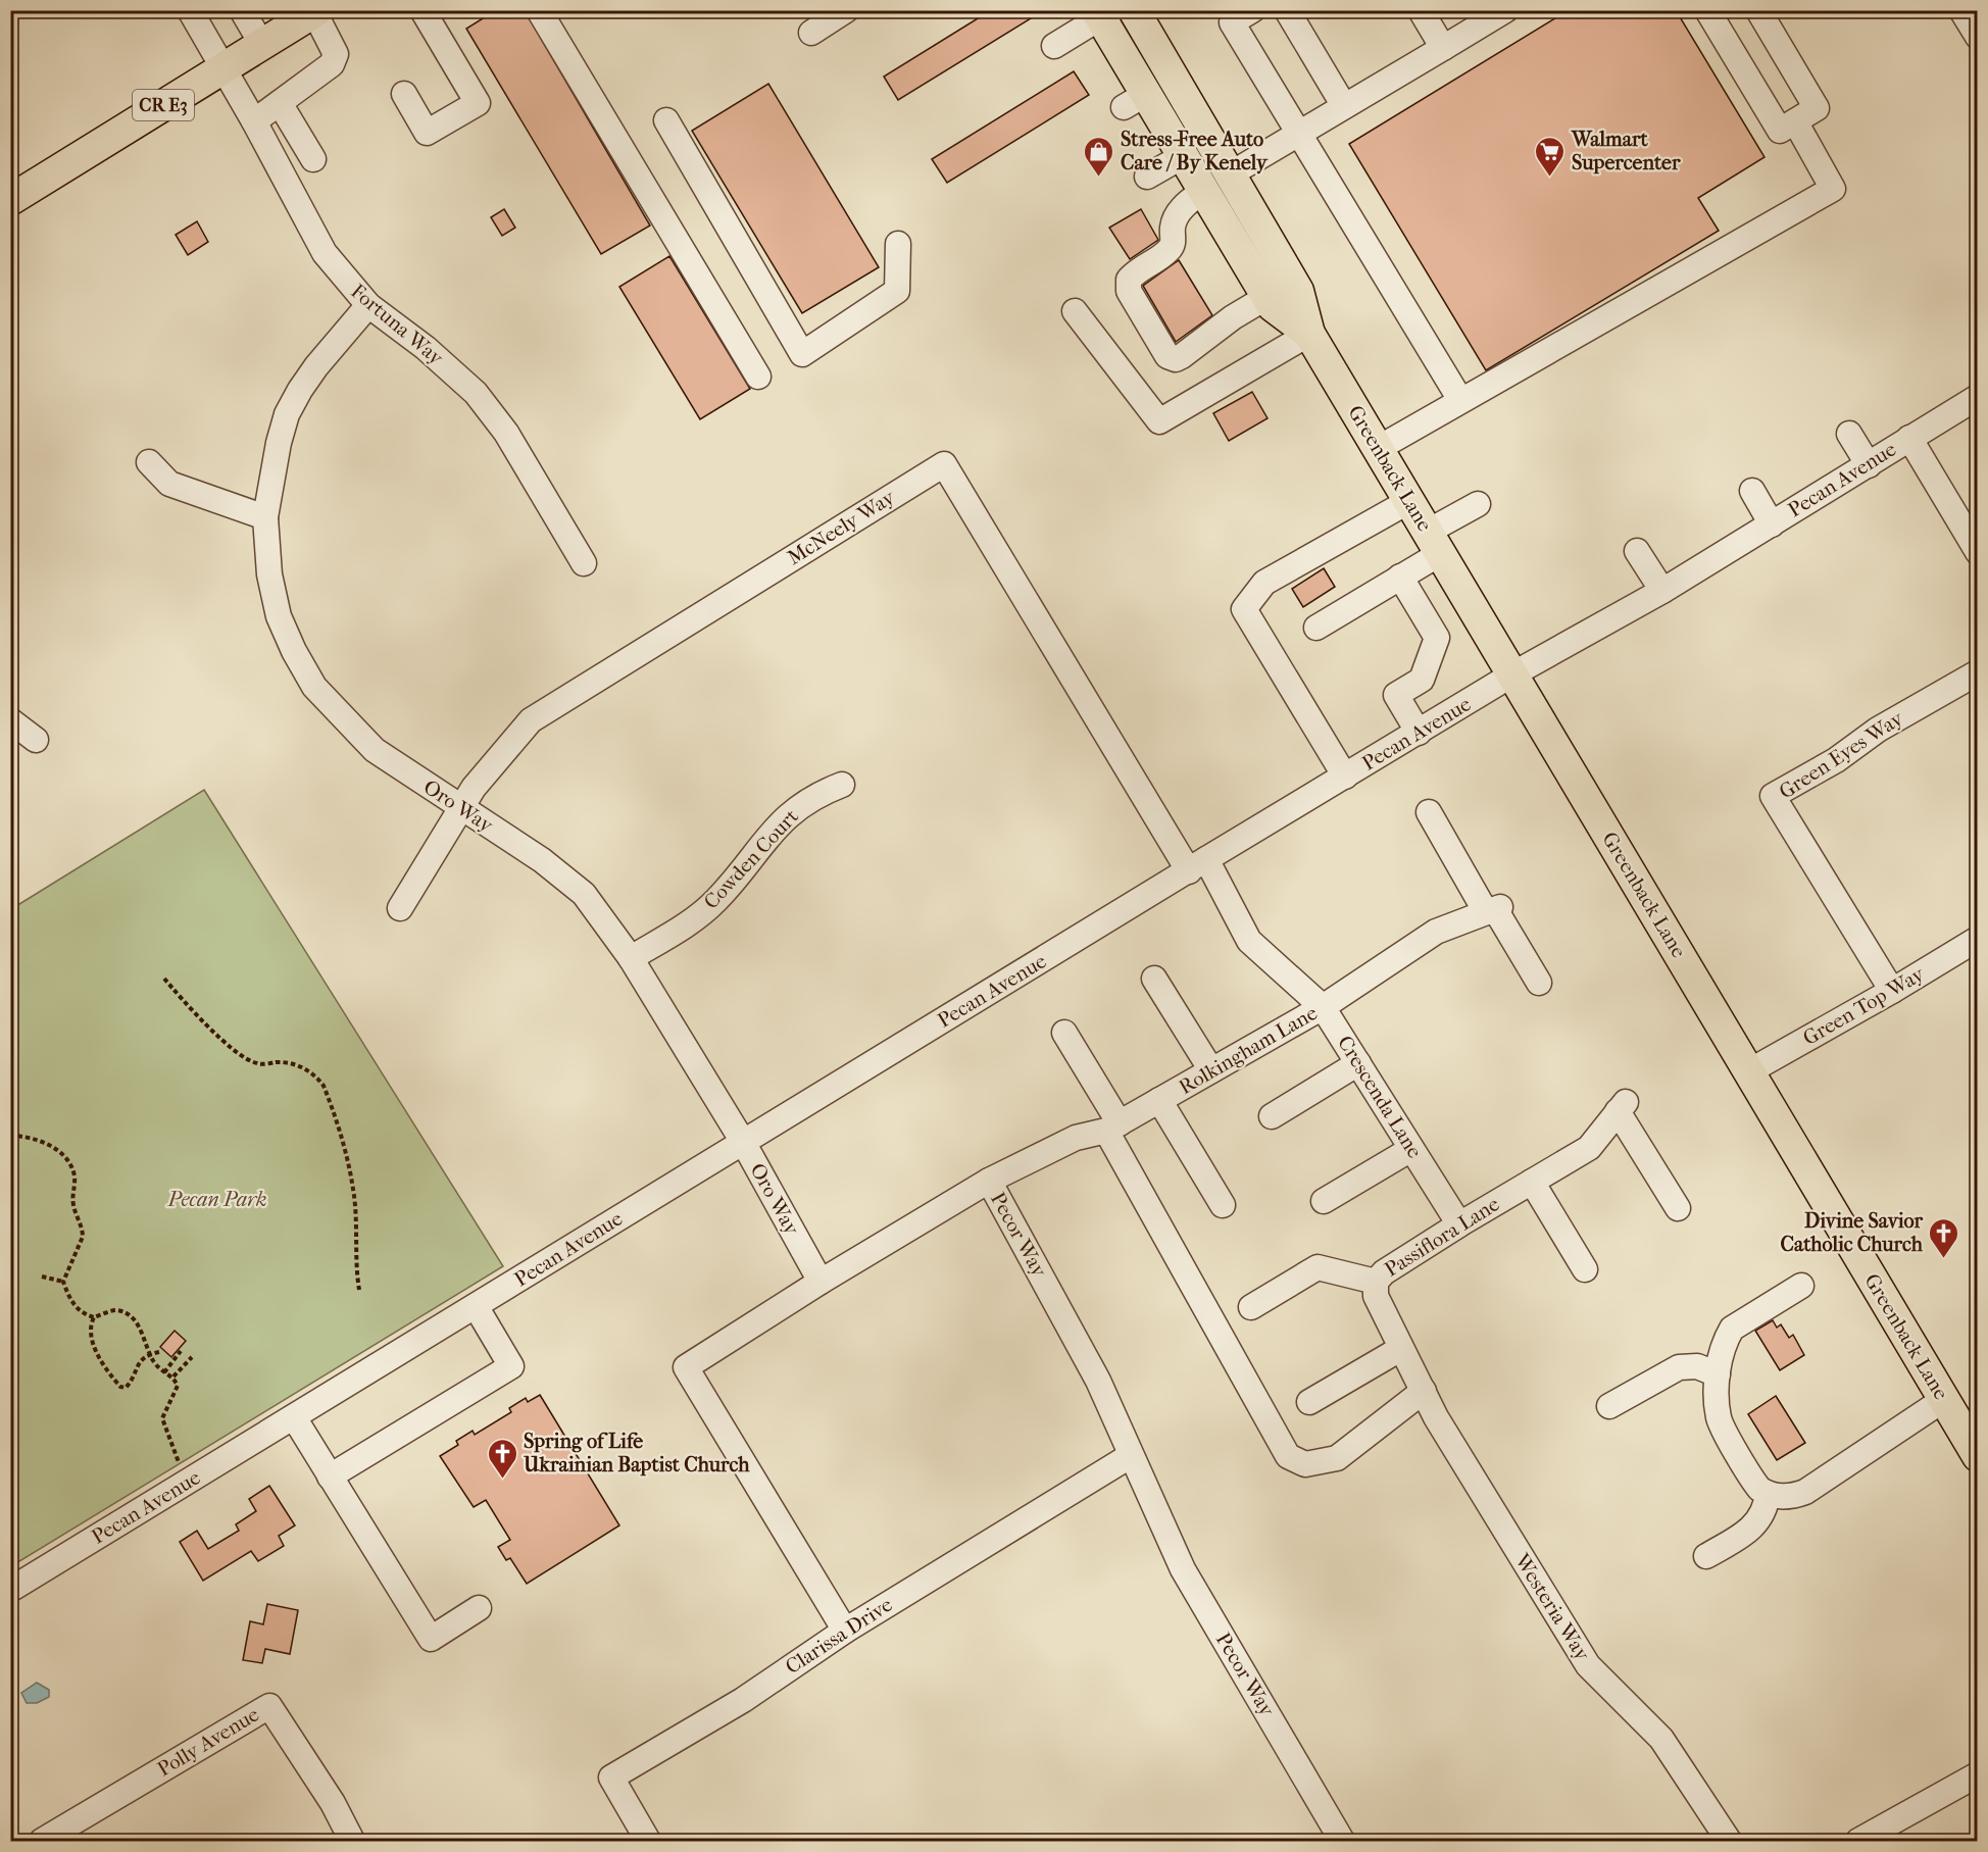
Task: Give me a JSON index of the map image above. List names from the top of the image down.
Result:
{
  "streets": {
    "main road": ["CR E3", "Greenback Lane"],
    "street": [
      "Fortuna Way",
      "Pecan Avenue",
      "McNeely Way",
      "Green Eyes Way",
      "Oro Way",
      "Cowden Court",
      "Green Top Way",
      "Rolkingham Lane",
      "Crescenda Lane",
      "Pecor Way",
      "Passiflora Lane",
      "Westeria Way",
      "Clarissa Drive",
      "Polly Avenue"
    ]
  },
  "crossings": [
    ["CR E3", "Fortuna Way"],
    ["Fortuna Way", "Oro Way"],
    ["Greenback Lane", "Pecan Avenue"],
    ["Greenback Lane", "Green Top Way"],
    ["Pecan Avenue", "McNeely Way"],
    ["Pecan Avenue", "Oro Way"],
    ["Pecan Avenue", "Crescenda Lane"],
    ["McNeely Way", "Oro Way"],
    ["McNeely Way", "Crescenda Lane"],
    ["Green Eyes Way", "Green Top Way"],
    ["Oro Way", "Cowden Court"],
    ["Oro Way", "Pecor Way"],
    ["Rolkingham Lane", "Crescenda Lane"],
    ["Rolkingham Lane", "Pecor Way"],
    ["Crescenda Lane", "Passiflora Lane"],
    ["Pecor Way", "Clarissa Drive"],
    ["Passiflora Lane", "Westeria Way"]
  ],
  "parks": ["Pecan Park"],
  "places": {
    "shop": ["Stress-Free Auto Care / By Kenely"],
    "supermarket": ["Walmart Supercenter"],
    "church": ["Divine Savior Catholic Church", "Spring of Life Ukrainian Baptist Church"]
  }
}
